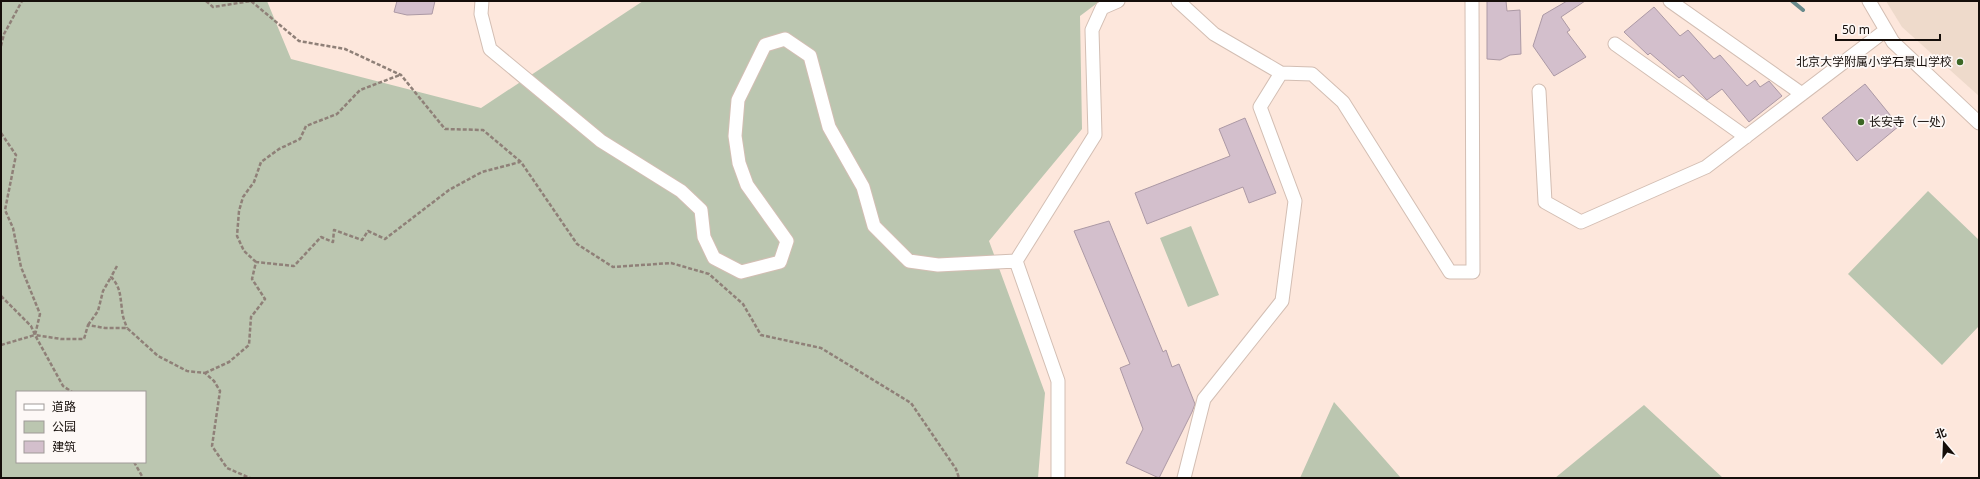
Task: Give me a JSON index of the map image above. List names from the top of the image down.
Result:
{
  "places": ["北京大学附属小学石景山学校", "长安寺（一处）"],
  "legend": ["道路", "公园", "建筑"],
  "scale_bar": "50 m",
  "north": "top"
}
